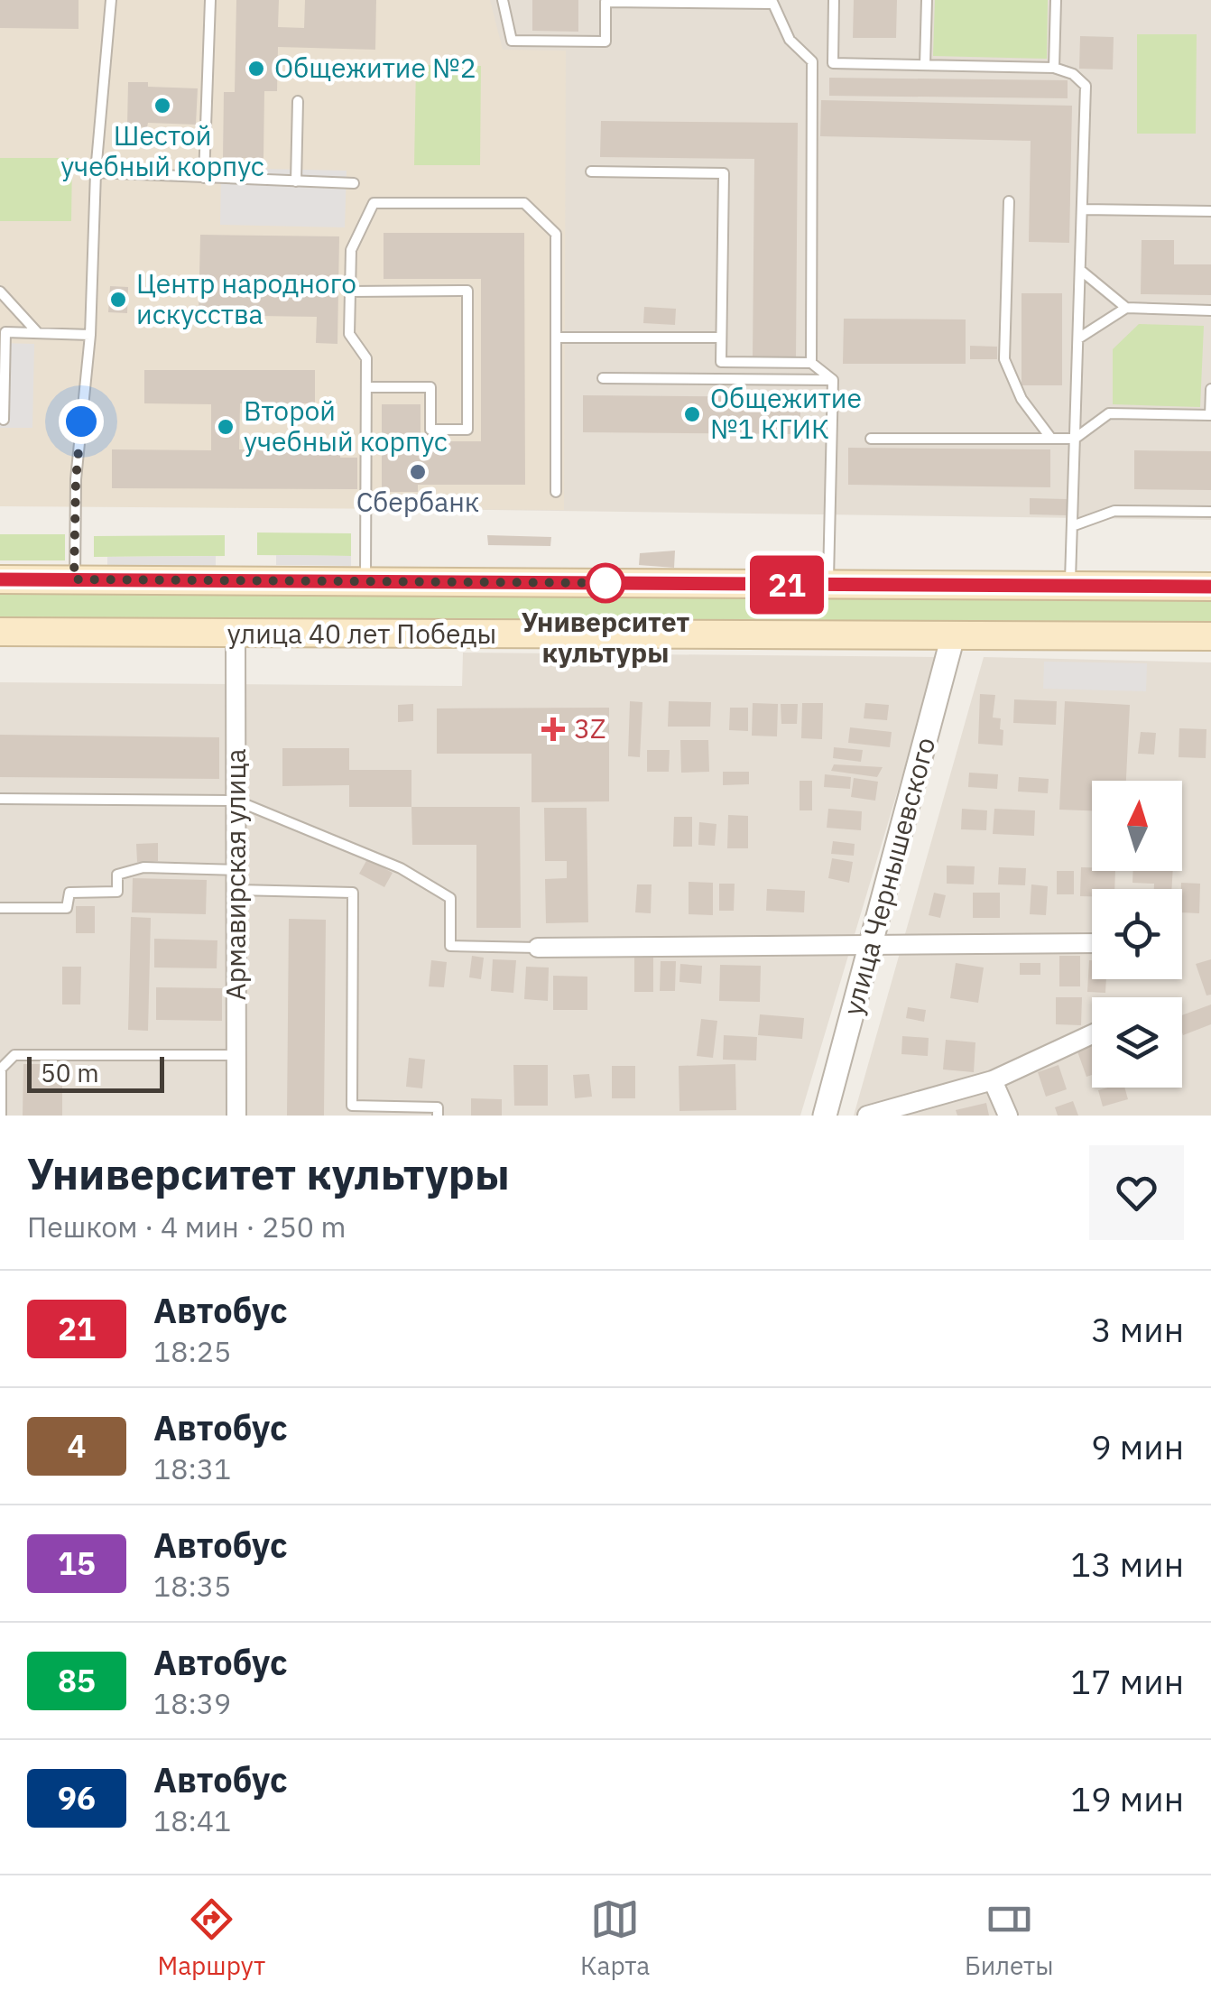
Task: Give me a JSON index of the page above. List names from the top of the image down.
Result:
{
  "streets": {
    "main road": ["улица 40 лет Победы"],
    "street": ["Армавирская улица", "улица Чернышевского"]
  },
  "crossings": [
    ["улица 40 лет Победы", "Армавирская улица"],
    ["улица 40 лет Победы", "улица Чернышевского"]
  ],
  "places": {
    "other": [
      "Общежитие №2",
      "Шестой учебный корпус",
      "Центр народного искусства",
      "Общежитие №1 КГИК",
      "Второй учебный корпус",
      "Сбербанк",
      "Университет культуры"
    ],
    "health": ["3Z"]
  },
  "lines": ["bus line 21"],
  "scale_bar": "50 m",
  "north": "top",
  "page": {
    "on_map": "21",
    "scale": "50 m",
    "heading": ["Университет культуры", "Пешком · 4 мин · 250 m"],
    "list": [
      {
        "mark": "21",
        "name": "Автобус",
        "note": "18:25",
        "value": "3 мин"
      },
      {
        "mark": "4",
        "name": "Автобус",
        "note": "18:31",
        "value": "9 мин"
      },
      {
        "mark": "15",
        "name": "Автобус",
        "note": "18:35",
        "value": "13 мин"
      },
      {
        "mark": "85",
        "name": "Автобус",
        "note": "18:39",
        "value": "17 мин"
      },
      {
        "mark": "96",
        "name": "Автобус",
        "note": "18:41",
        "value": "19 мин"
      }
    ],
    "tabs": ["Маршрут", "Карта", "Билеты"]
  }
}
